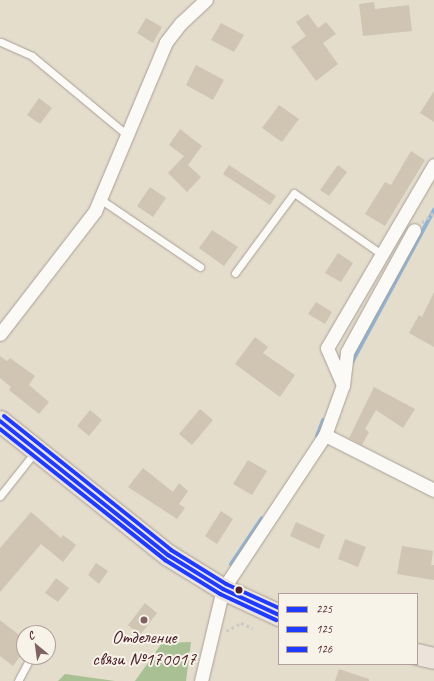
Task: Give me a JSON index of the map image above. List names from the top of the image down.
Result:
{
  "places": ["Отделение связи №170017"],
  "lines": ["transit line 126", "transit line 225", "transit line 125"],
  "legend": ["225", "125", "126"],
  "north": "top left"
}
